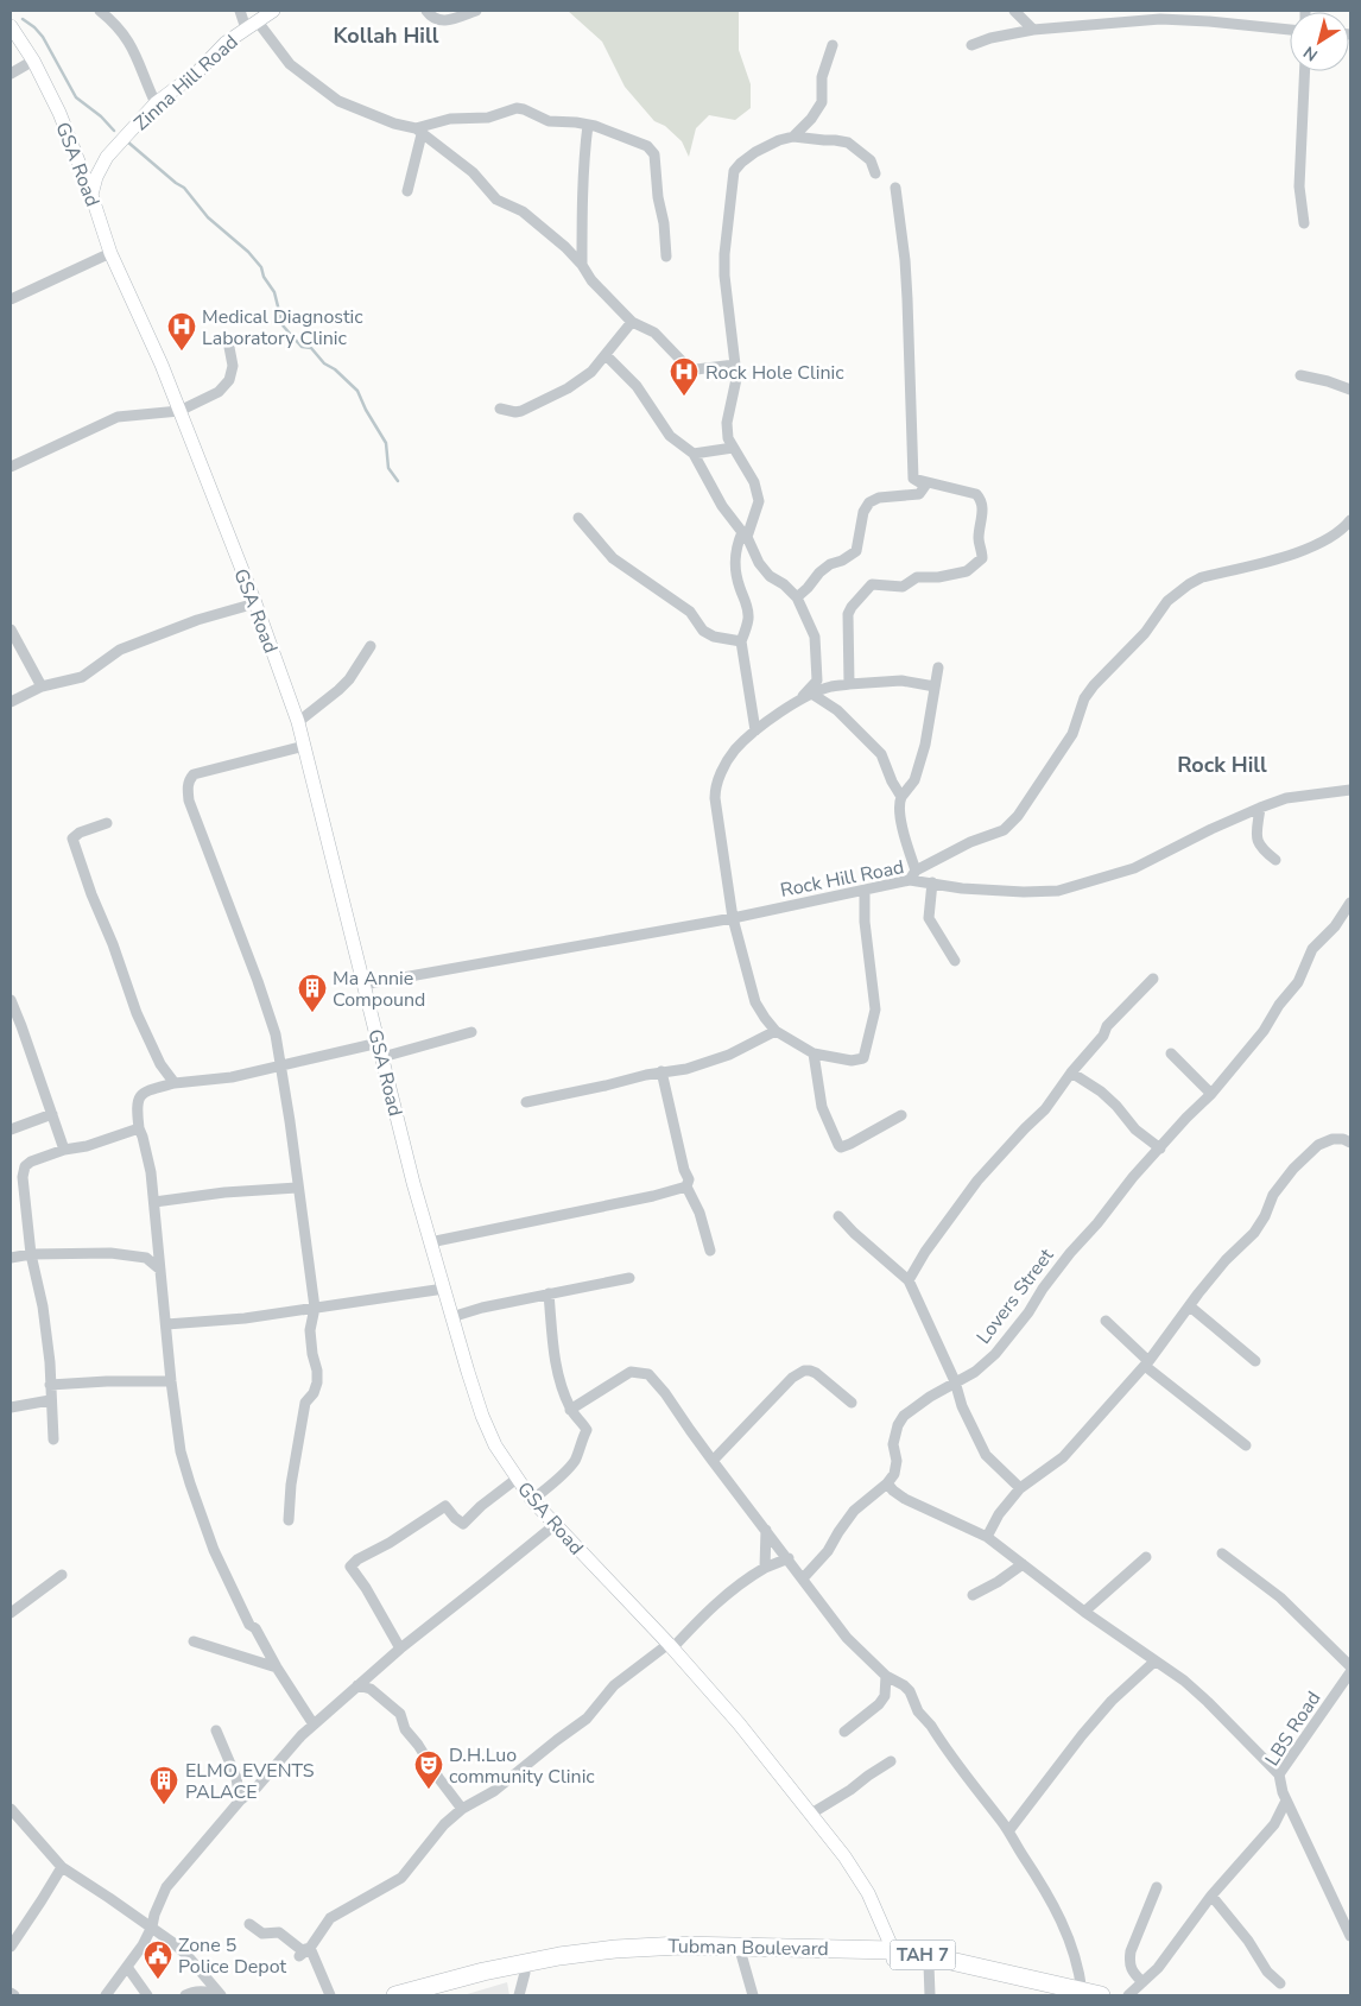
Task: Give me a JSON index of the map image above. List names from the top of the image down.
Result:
{
  "streets": {
    "highway": ["Tubman Boulevard", "TAH 7"],
    "street": [
      "Zinna Hill Road",
      "GSA Road",
      "Rock Hill Road",
      "Lovers Street",
      "LBS Road"
    ]
  },
  "crossings": [
    ["Zinna Hill Road", "GSA Road"],
    ["GSA Road", "Rock Hill Road"],
    ["GSA Road", "Tubman Boulevard"]
  ],
  "districts": ["Kollah Hill", "Rock Hill"],
  "places": {
    "hospital": ["Medical Diagnostic Laboratory Clinic", "Rock Hole Clinic"],
    "building": ["Ma Annie Compound", "ELMO EVENTS PALACE"],
    "theatre": ["D.H.Luo community Clinic"],
    "public building": ["Zone 5 Police Depot"]
  },
  "north": "bottom left"
}
